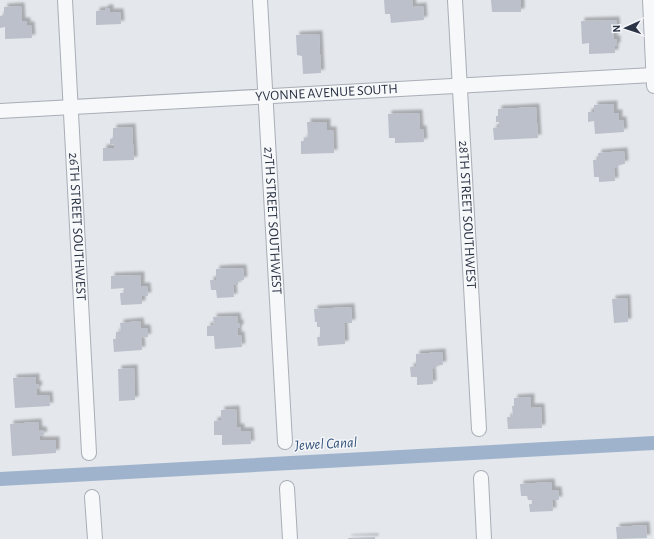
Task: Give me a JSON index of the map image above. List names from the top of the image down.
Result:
{
  "streets": {
    "street": [
      "YVONNE AVENUE SOUTH",
      "28TH STREET SOUTHWEST",
      "27TH STREET SOUTHWEST",
      "26TH STREET SOUTHWEST"
    ]
  },
  "crossings": [
    ["YVONNE AVENUE SOUTH", "28TH STREET SOUTHWEST"],
    ["YVONNE AVENUE SOUTH", "27TH STREET SOUTHWEST"],
    ["YVONNE AVENUE SOUTH", "26TH STREET SOUTHWEST"]
  ],
  "water": ["Jewel Canal"],
  "north": "left"
}
